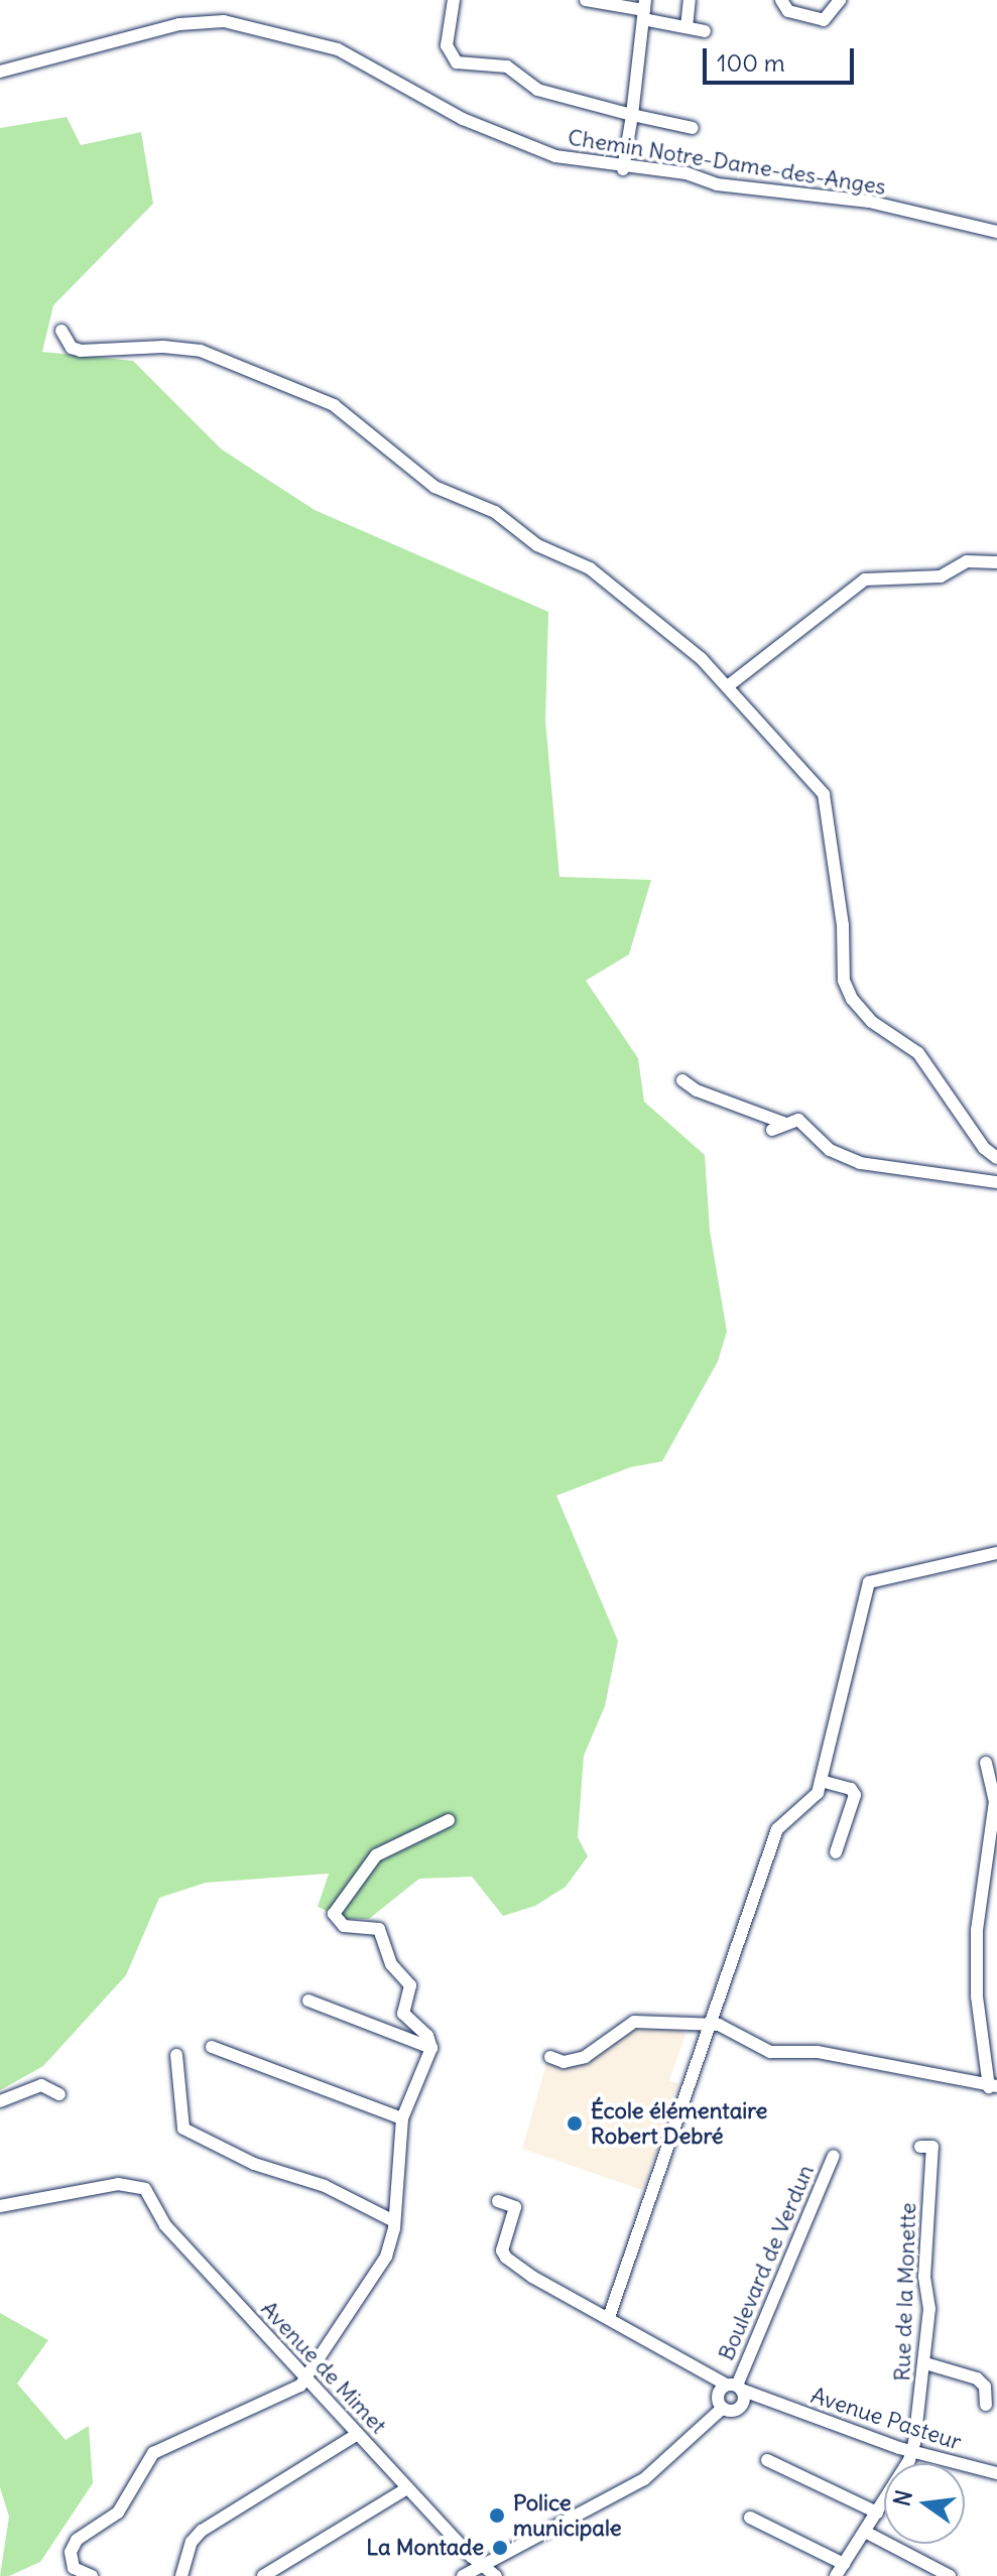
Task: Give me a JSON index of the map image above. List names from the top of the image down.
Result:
{
  "streets": {
    "street": [
      "Chemin Notre-Dame-des-Anges",
      "Boulevard de Verdun",
      "Rue de la Monette",
      "Avenue de Mimet",
      "Avenue Pasteur"
    ]
  },
  "crossings": [
    ["Boulevard de Verdun", "Avenue Pasteur"],
    ["Rue de la Monette", "Avenue Pasteur"]
  ],
  "places": ["École élémentaire Robert Debré", "Police municipale", "La Montade"],
  "scale_bar": "100 m",
  "north": "left"
}
